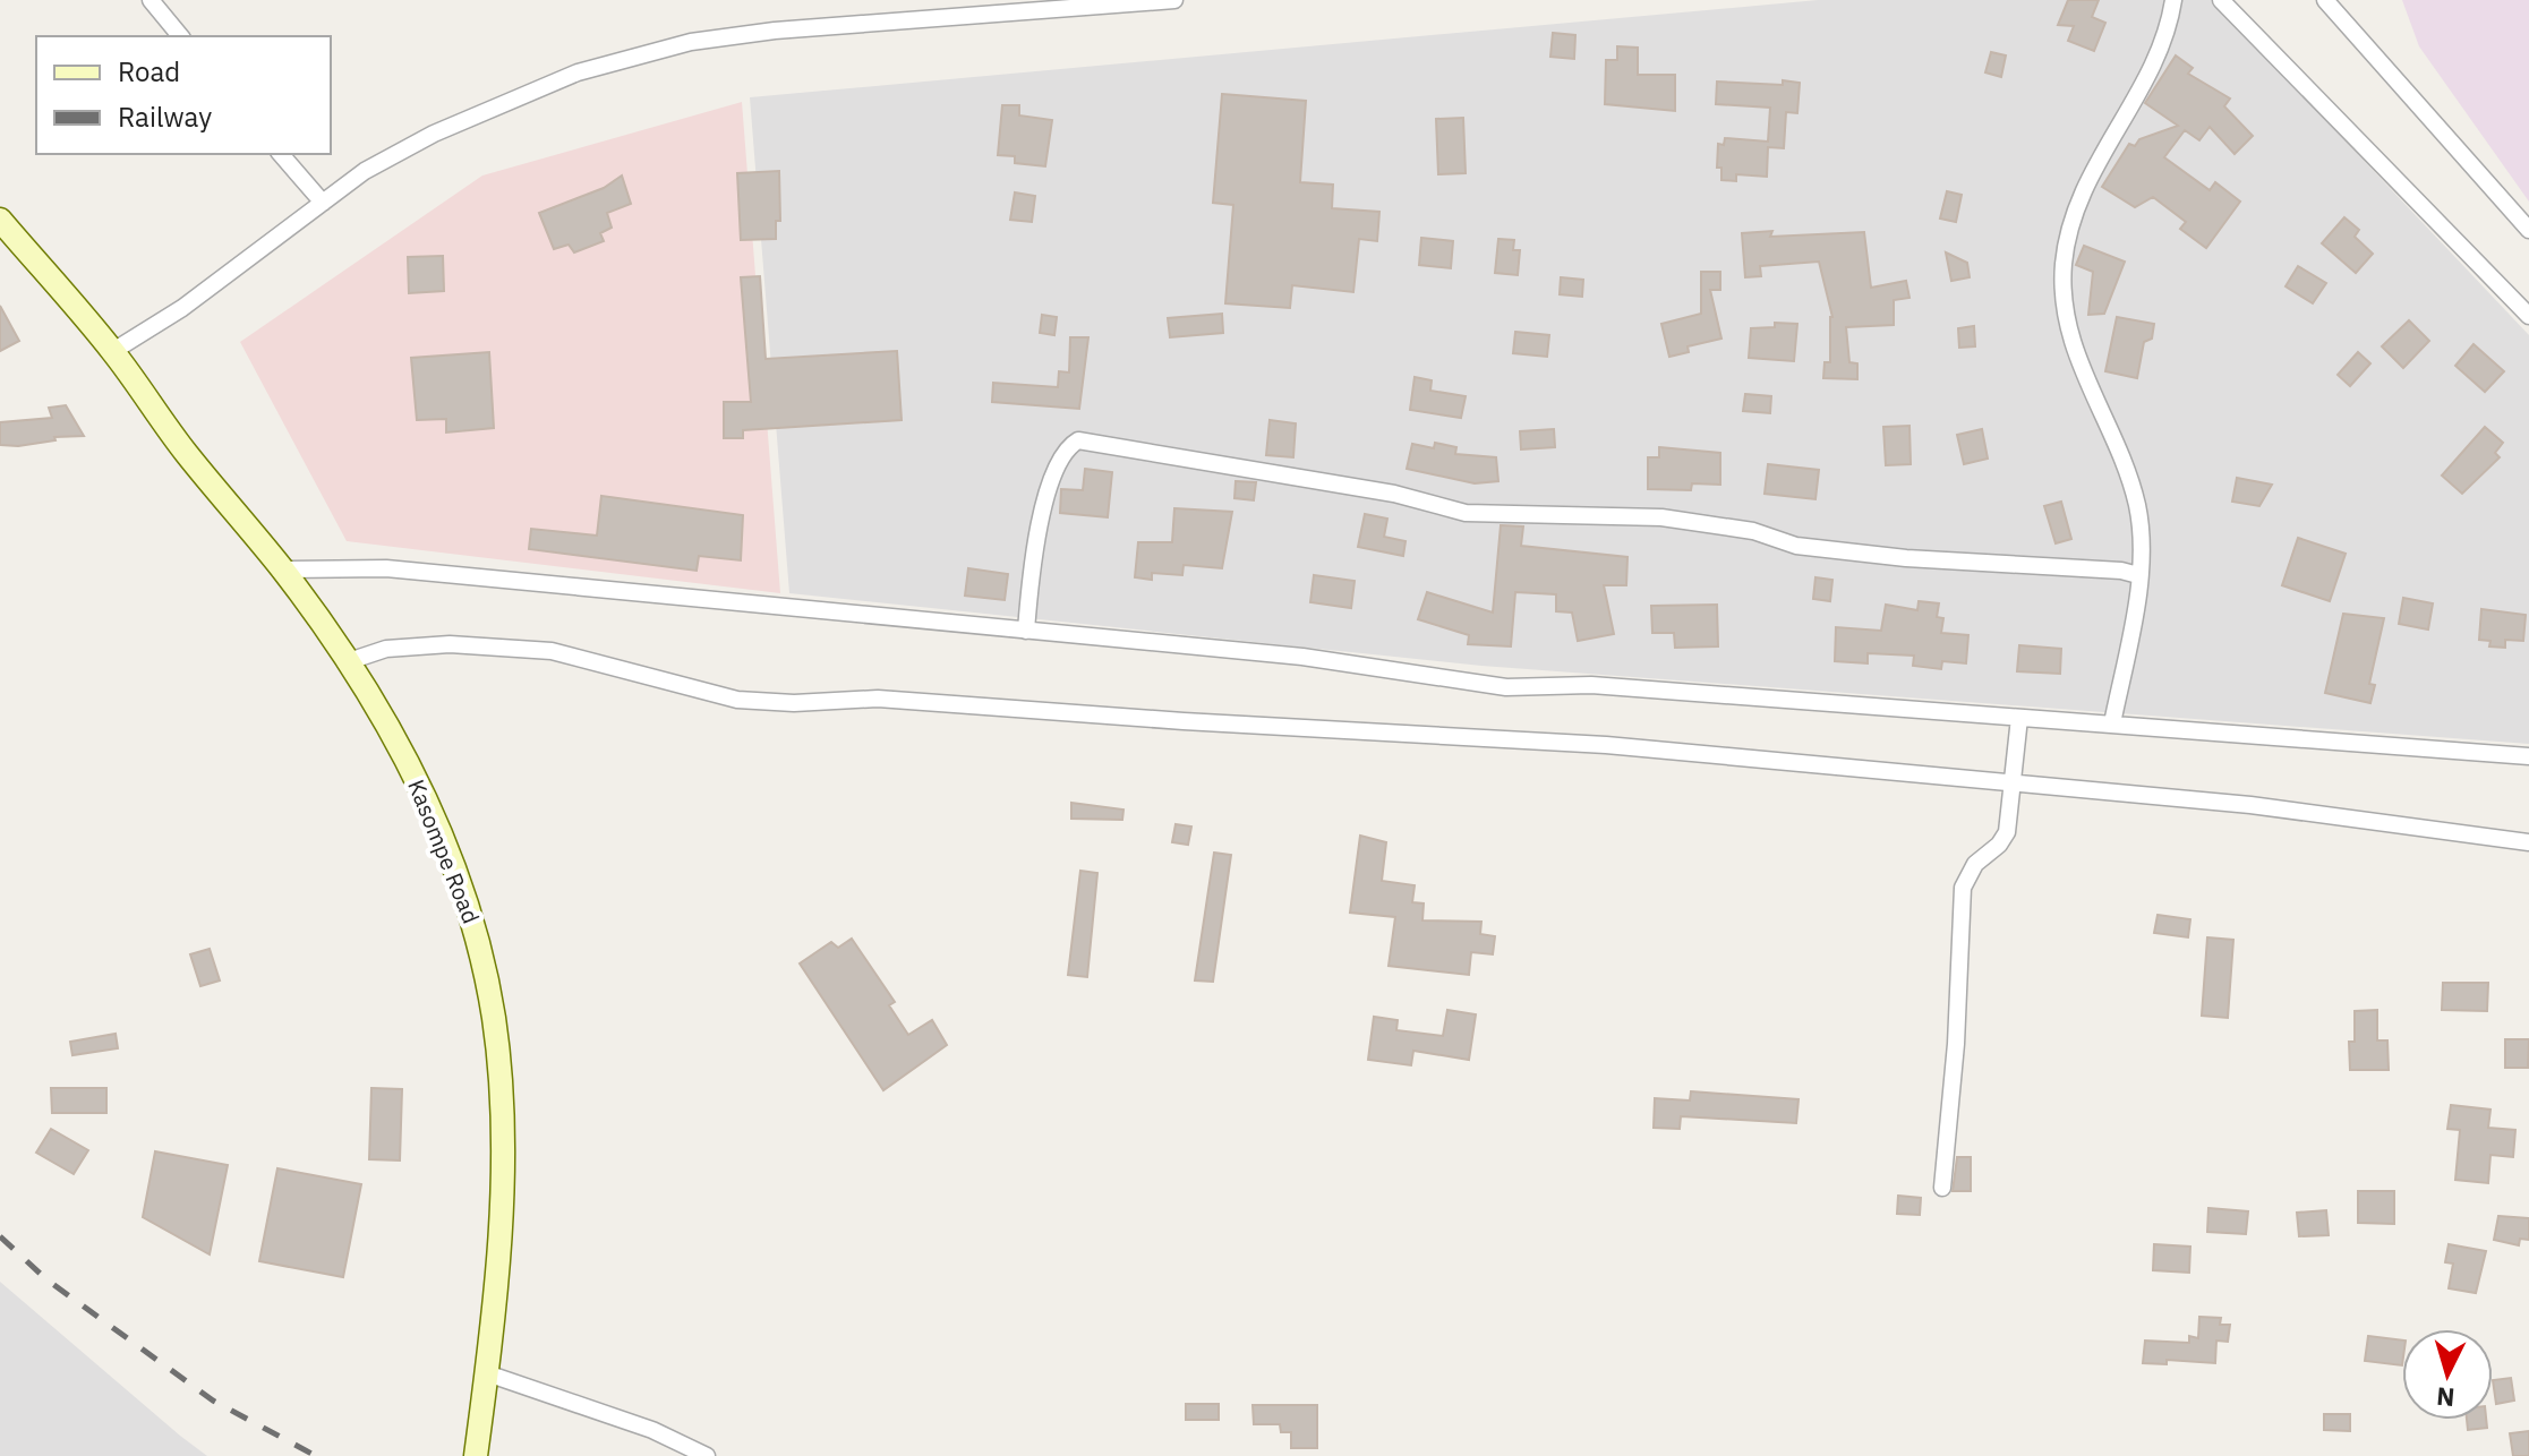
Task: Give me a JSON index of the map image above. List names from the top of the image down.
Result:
{
  "streets": {
    "street": ["Kasompe Road"]
  },
  "legend": ["Road", "Railway"],
  "north": "bottom"
}
